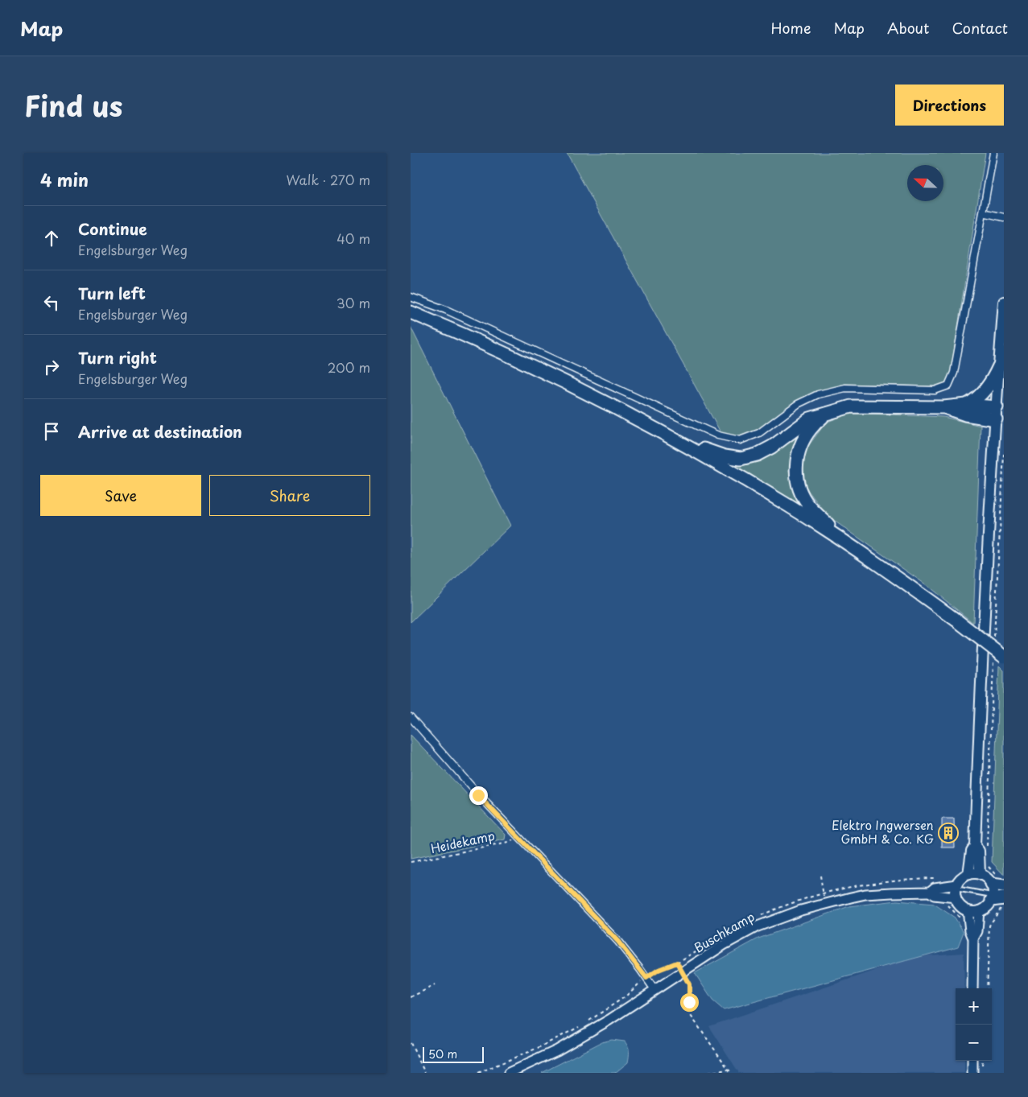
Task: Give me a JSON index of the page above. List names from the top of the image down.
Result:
{
  "streets": {
    "street": ["Buschkamp"],
    "path": ["Heidekamp"]
  },
  "places": {
    "building": ["Elektro Ingwersen GmbH & Co. KG"]
  },
  "scale_bar": "50 m",
  "north": "left",
  "page": {
    "header": "Map",
    "nav": [
      "Home",
      "Map",
      "About",
      "Contact"
    ],
    "title": "Find us",
    "buttons": [
      "Directions",
      ["Save", "Share"]
    ],
    "heading": ["4 min", "Walk · 270 m"],
    "list": [
      ["Continue", "Engelsburger Weg", "40 m"],
      ["Turn left", "Engelsburger Weg", "30 m"],
      ["Turn right", "Engelsburger Weg", "200 m"],
      "Arrive at destination"
    ],
    "map_buttons": ["+", "−"],
    "scale": "50 m"
  }
}
